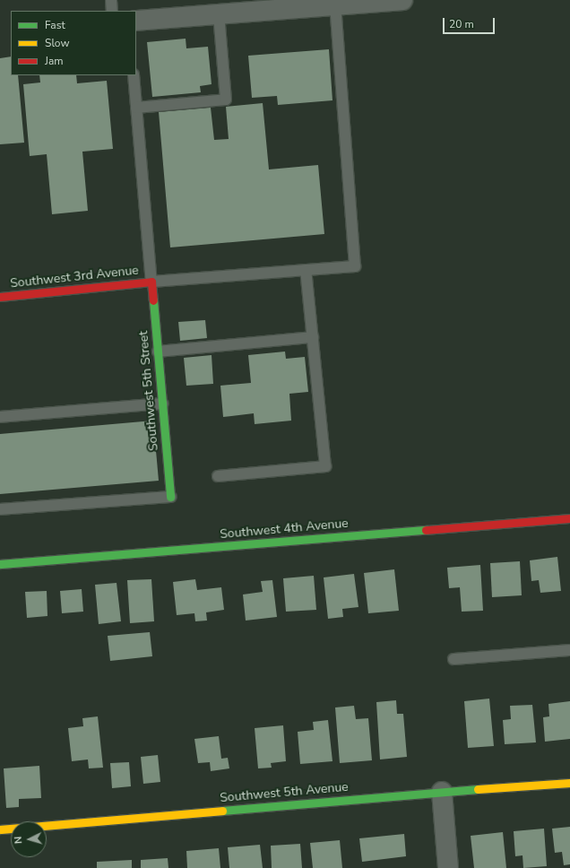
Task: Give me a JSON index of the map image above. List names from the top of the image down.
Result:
{
  "streets": {
    "street": [
      "Southwest 3rd Avenue",
      "Southwest 5th Street",
      "Southwest 4th Avenue",
      "Southwest 5th Avenue"
    ]
  },
  "crossings": [
    ["Southwest 3rd Avenue", "Southwest 5th Street"]
  ],
  "legend": ["Fast", "Slow", "Jam"],
  "scale_bar": "20 m",
  "north": "left"
}
